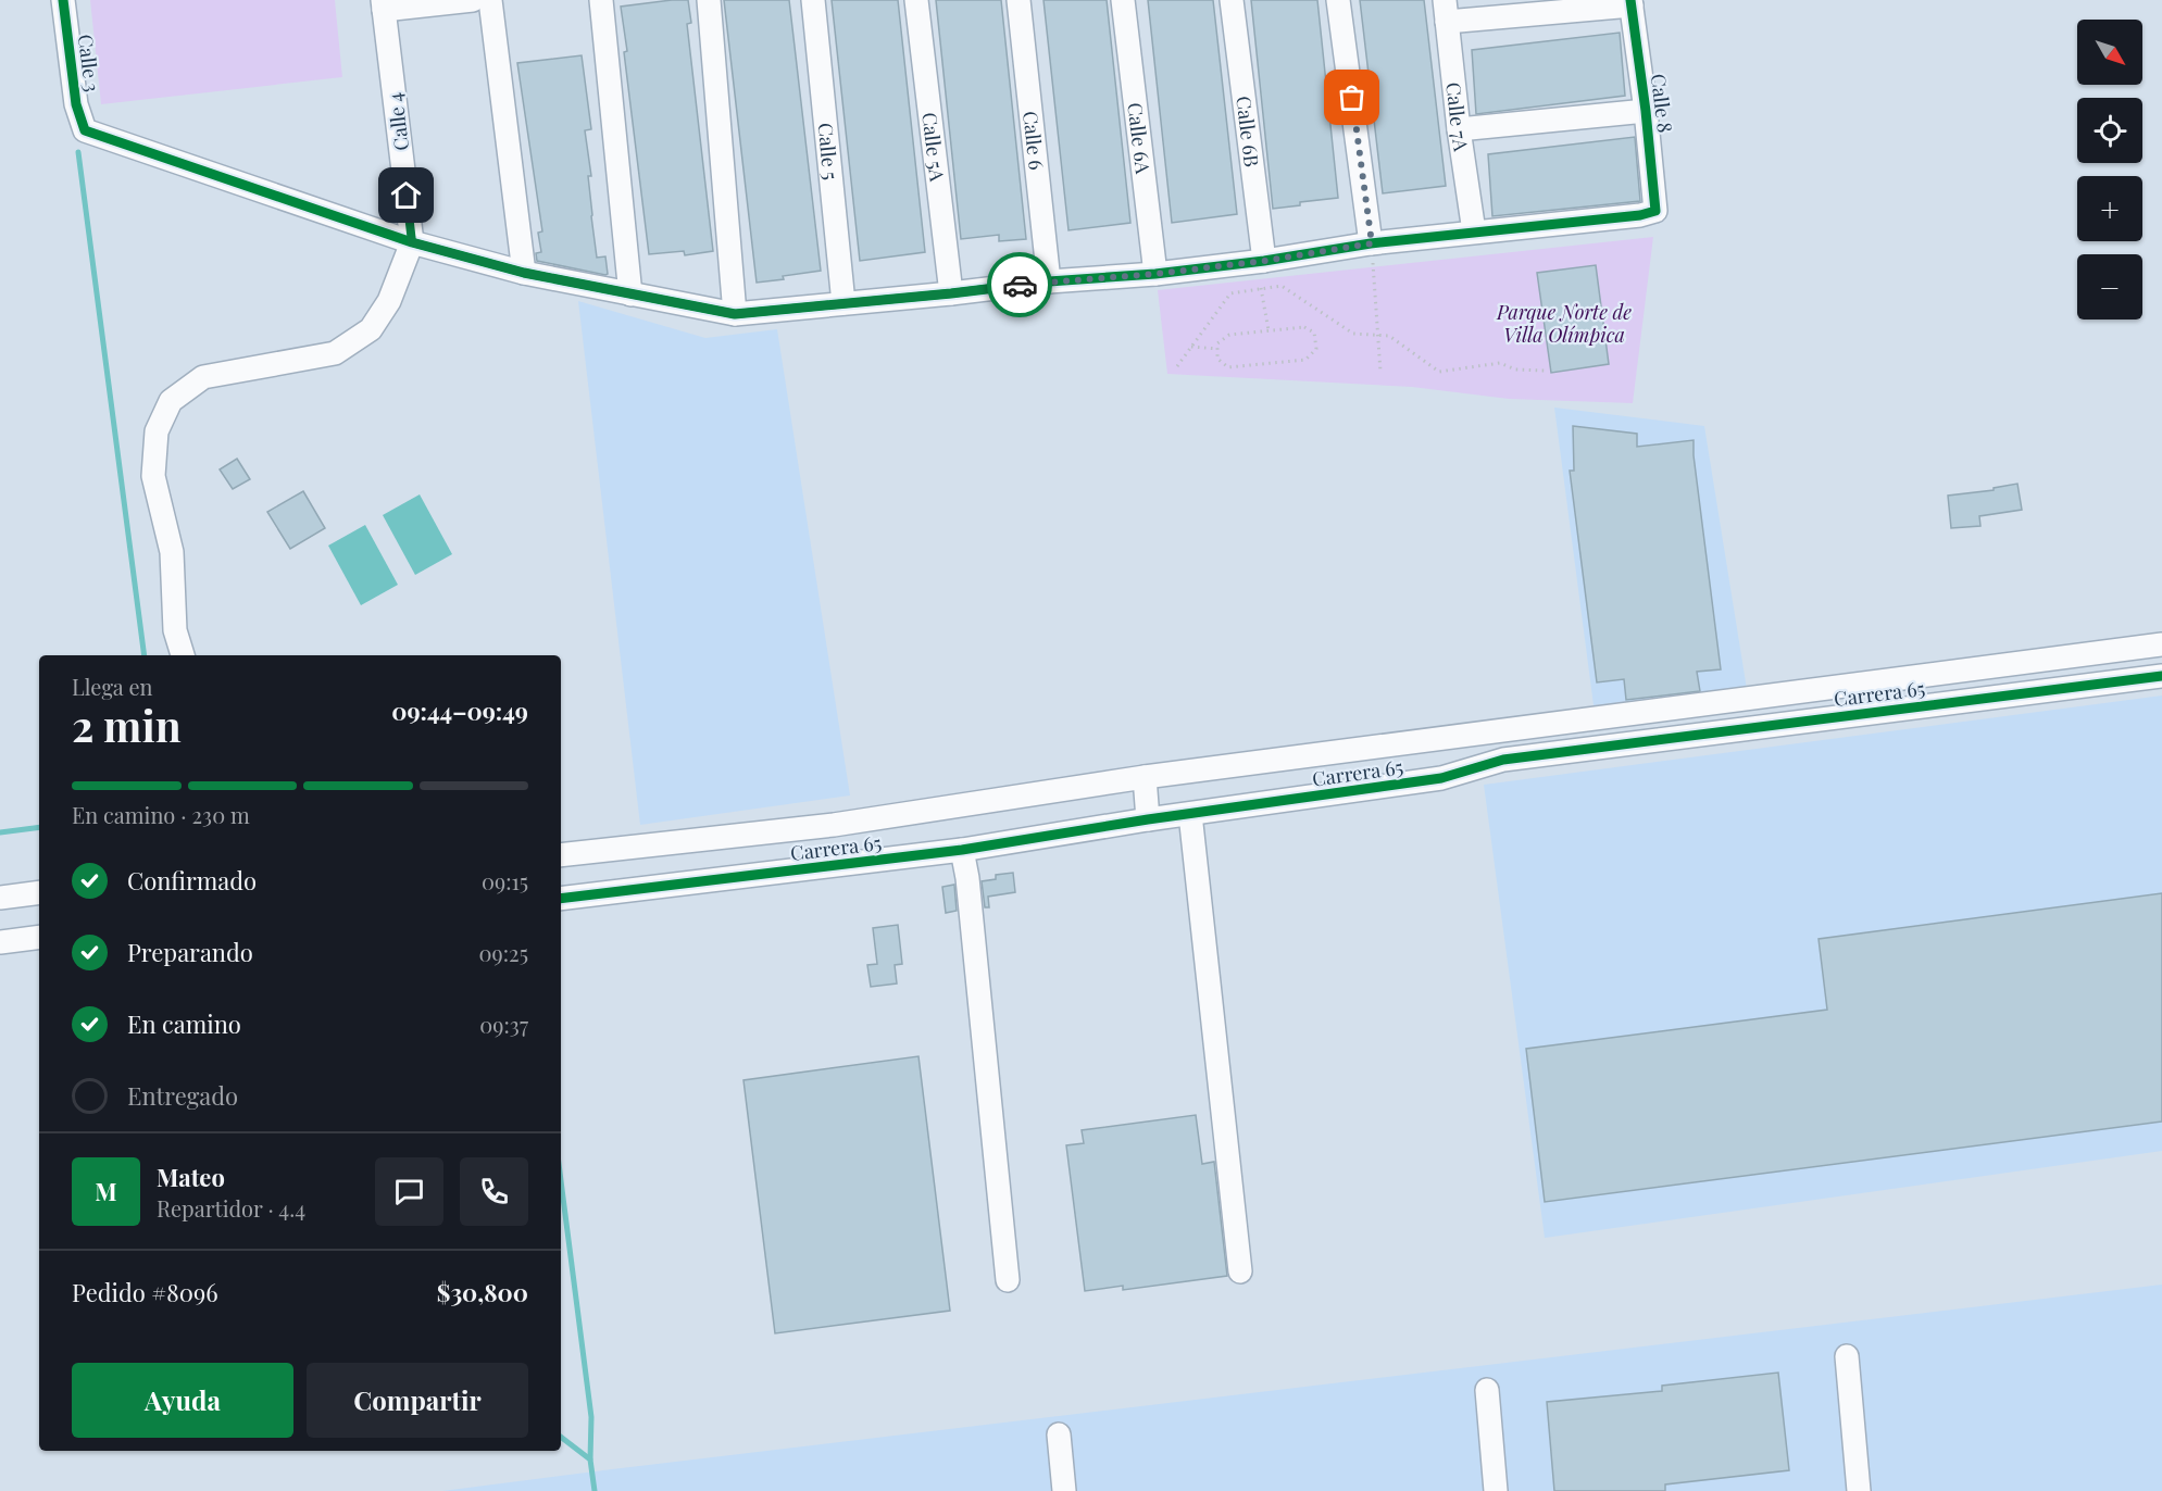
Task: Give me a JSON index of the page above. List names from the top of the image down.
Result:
{
  "streets": {
    "street": [
      "Calle 3",
      "Calle 8",
      "Calle 7A",
      "Calle 4",
      "Calle 6B",
      "Calle 6A",
      "Calle 6",
      "Calle 5A",
      "Calle 5",
      "Carrera 65"
    ]
  },
  "crossings": [
    ["Calle 3", "Calle 4"],
    ["Calle 8", "Calle 7A"]
  ],
  "parks": ["Parque Norte de Villa Olímpica"],
  "north": "bottom right",
  "page": {
    "map_buttons": ["+", "−"],
    "heading": ["2 min", "Llega en", "09:44–09:49"],
    "panel": [
      "Mateo",
      "Repartidor · 4.4",
      "Pedido #8096",
      "$30,800"
    ],
    "bar": "En camino · 230 m",
    "list": [
      ["Confirmado", "09:15"],
      ["Preparando", "09:25"],
      ["En camino", "09:37"],
      "Entregado"
    ],
    "round": "M",
    "buttons": ["Ayuda", "Compartir"]
  }
}
